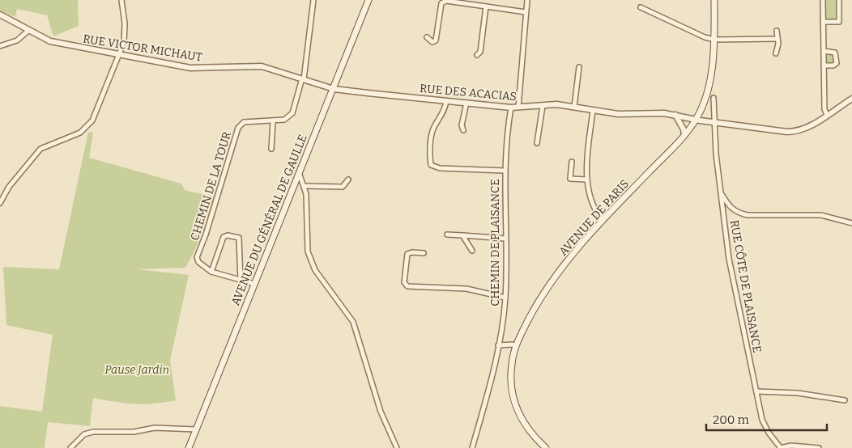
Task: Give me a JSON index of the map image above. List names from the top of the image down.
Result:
{
  "streets": {
    "main road": ["AVENUE DE PARIS", "AVENUE DU GÉNÉRAL DE GAULLE"],
    "street": [
      "RUE VICTOR MICHAUT",
      "RUE DES ACACIAS",
      "CHEMIN DE LA TOUR",
      "CHEMIN DE PLAISANCE",
      "RUE CÔTE DE PLAISANCE"
    ]
  },
  "crossings": [
    ["RUE VICTOR MICHAUT", "RUE DES ACACIAS"],
    ["RUE VICTOR MICHAUT", "CHEMIN DE LA TOUR"],
    ["RUE VICTOR MICHAUT", "AVENUE DU GÉNÉRAL DE GAULLE"],
    ["RUE DES ACACIAS", "AVENUE DE PARIS"],
    ["RUE DES ACACIAS", "AVENUE DU GÉNÉRAL DE GAULLE"],
    ["RUE DES ACACIAS", "CHEMIN DE PLAISANCE"],
    ["RUE DES ACACIAS", "RUE CÔTE DE PLAISANCE"]
  ],
  "parks": ["Pause Jardin"],
  "scale_bar": "200 m"
}
